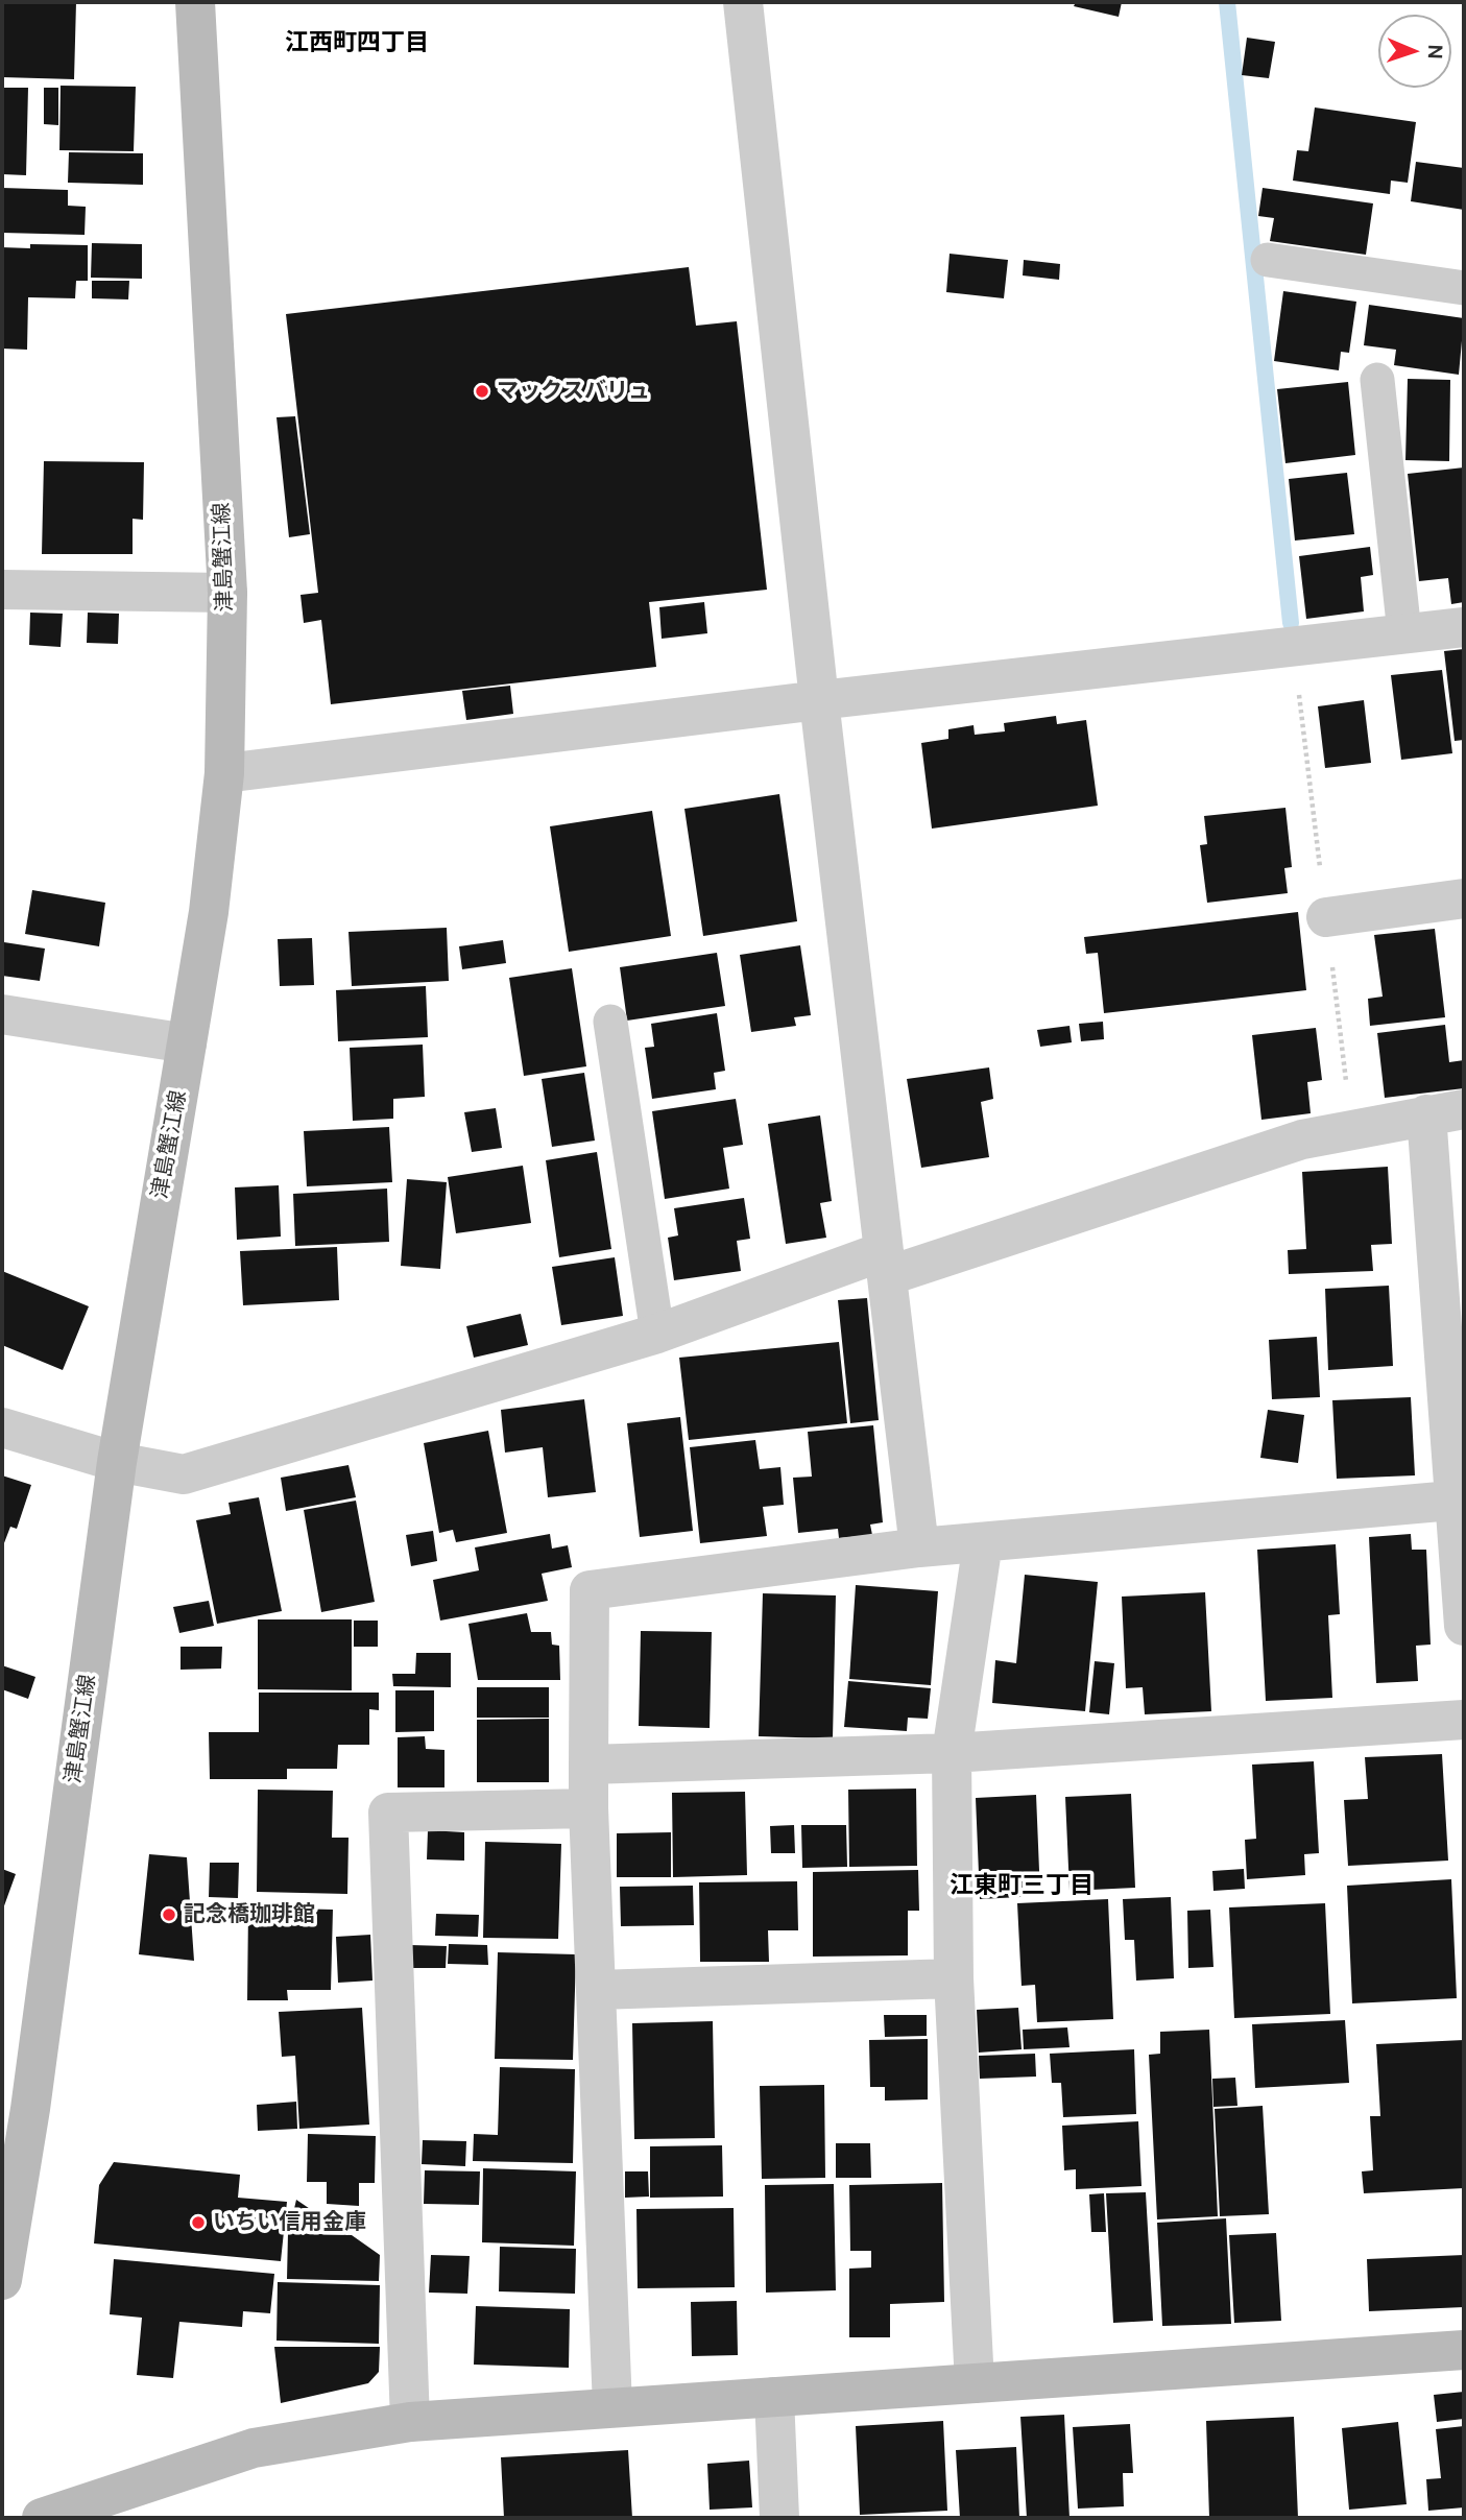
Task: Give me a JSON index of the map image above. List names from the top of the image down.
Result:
{
  "streets": {
    "main road": ["津島蟹江線"]
  },
  "districts": ["江西町四丁目", "江東町三丁目"],
  "places": ["マックスバリュ", "記念橋珈琲館", "いちい信用金庫"],
  "north": "right"
}
